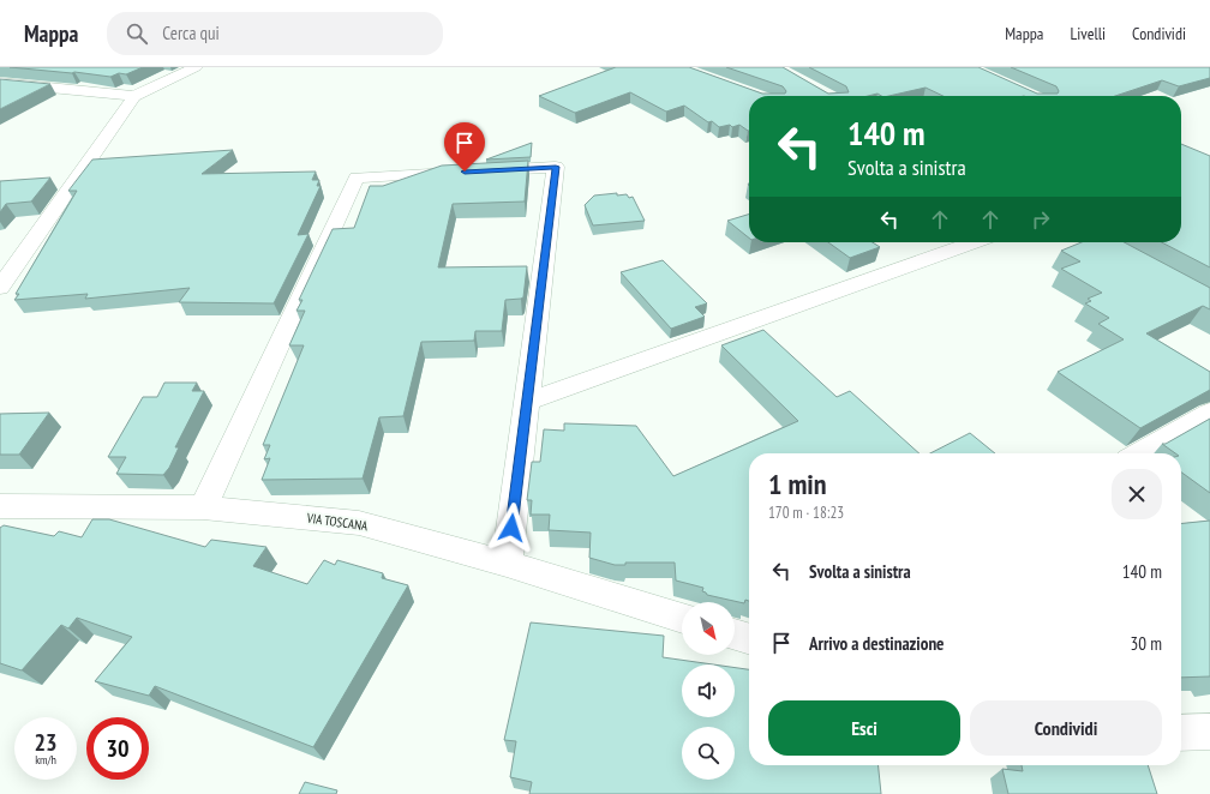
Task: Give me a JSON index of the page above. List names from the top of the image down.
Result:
{
  "streets": {
    "street": ["VIA TOSCANA"]
  },
  "north": "bottom right",
  "page": {
    "header": "Mappa",
    "search": "Cerca qui",
    "nav": ["Mappa", "Livelli", "Condividi"],
    "turn": ["140 m", "Svolta a sinistra"],
    "heading": ["1 min", "170 m · 18:23"],
    "list": [
      {
        "name": "Svolta a sinistra",
        "value": "140 m"
      },
      {
        "name": "Arrivo a destinazione",
        "value": "30 m"
      }
    ],
    "buttons": ["Esci", "Condividi"],
    "speed": "23 km/h",
    "limit": "30"
  }
}
